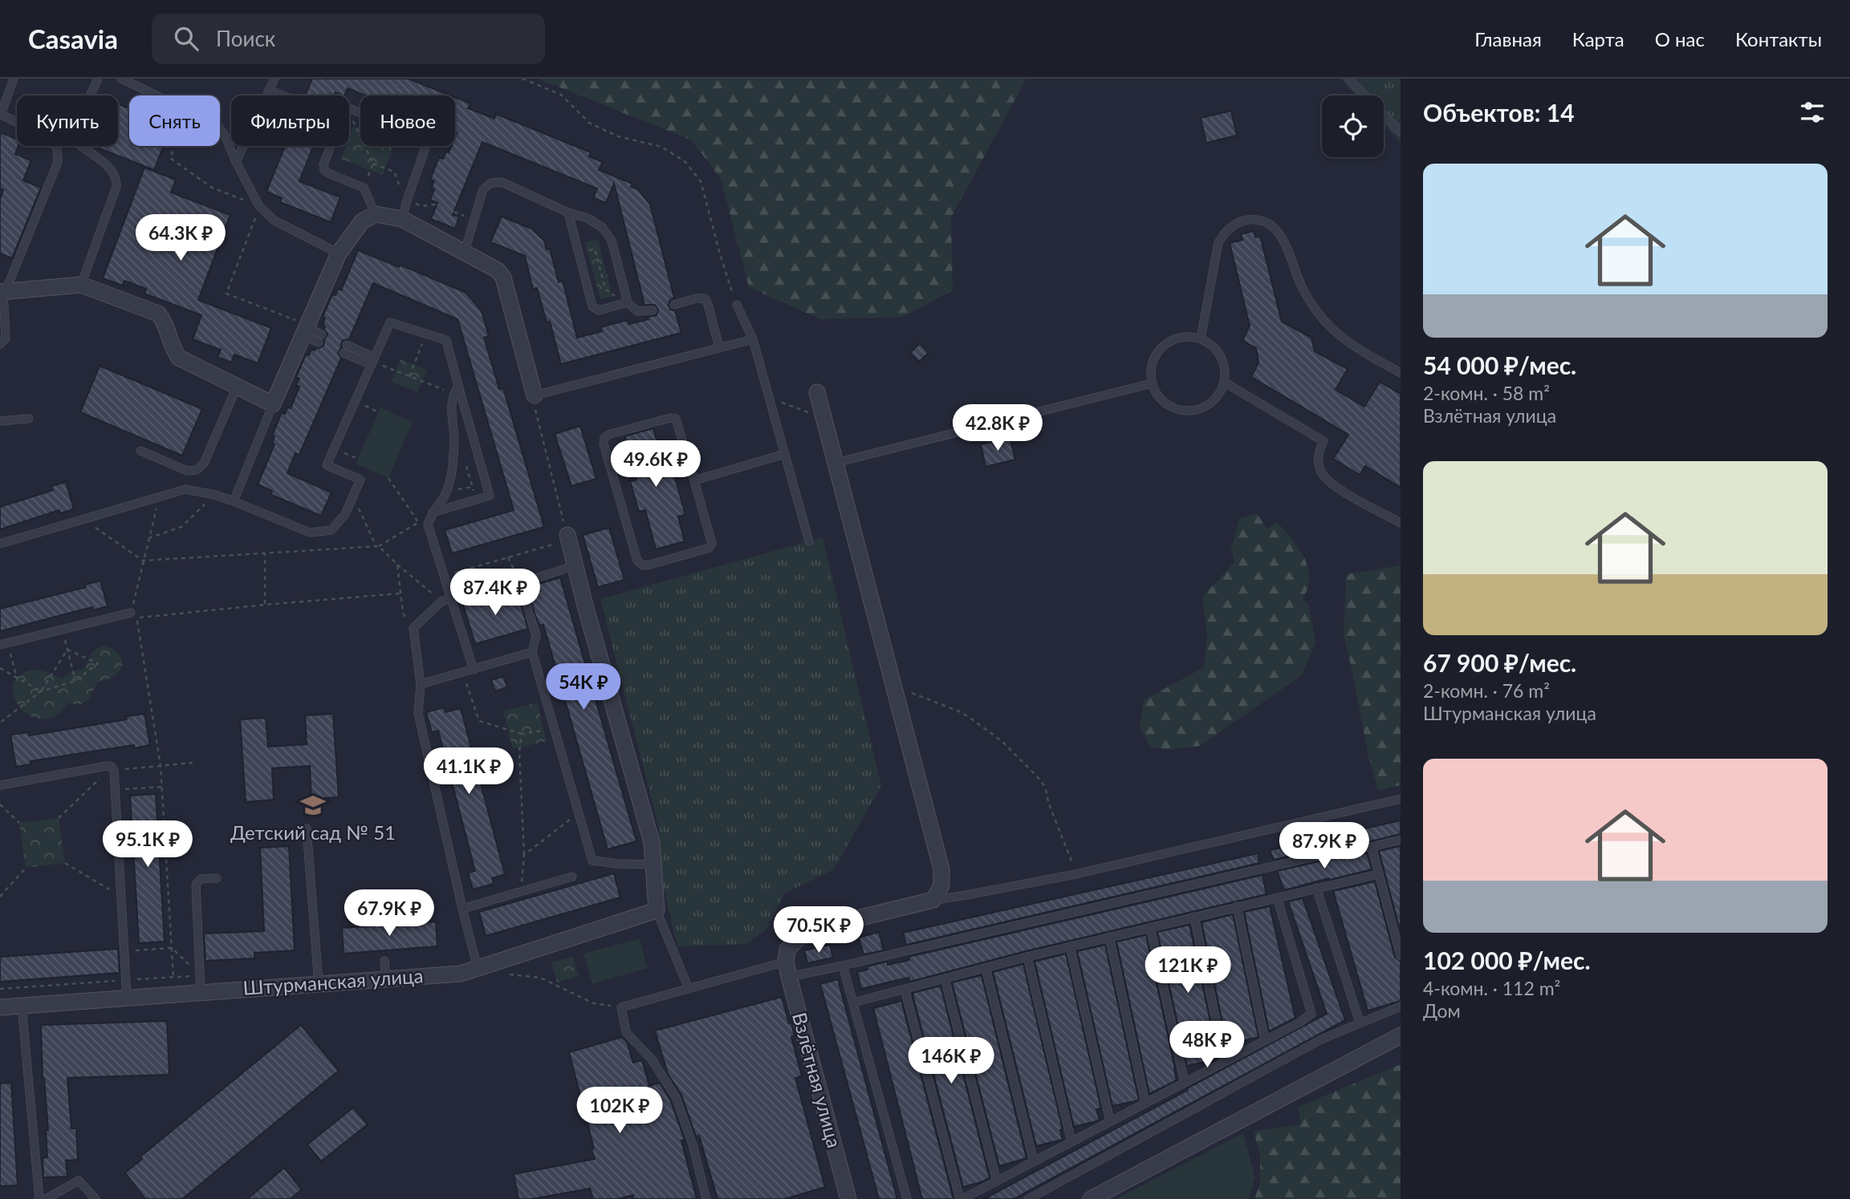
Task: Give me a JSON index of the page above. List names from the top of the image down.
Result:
{
  "streets": {
    "street": ["Штурманская улица", "Взлётная улица"]
  },
  "places": {
    "school or university": ["Детский сад № 51"]
  },
  "page": {
    "header": "Casavia",
    "search": "Поиск",
    "nav": [
      "Главная",
      "Карта",
      "О нас",
      "Контакты"
    ],
    "heading": "Объектов: 14",
    "chip": [
      "Купить",
      "Снять",
      "Фильтры",
      "Новое"
    ],
    "list": [
      {
        "name": "54 000 ₽/мес.",
        "note": "2-комн. · 58 m² · Взлётная улица"
      },
      {
        "name": "67 900 ₽/мес.",
        "note": "2-комн. · 76 m² · Штурманская улица"
      },
      {
        "name": "102 000 ₽/мес.",
        "note": "4-комн. · 112 m² · Дом"
      }
    ],
    "price": [
      "64.3K ₽",
      "42.8K ₽",
      "49.6K ₽",
      "87.4K ₽",
      "54K ₽",
      "41.1K ₽",
      "95.1K ₽",
      "87.9K ₽",
      "67.9K ₽",
      "70.5K ₽",
      "121K ₽",
      "48K ₽",
      "146K ₽",
      "102K ₽"
    ]
  }
}
